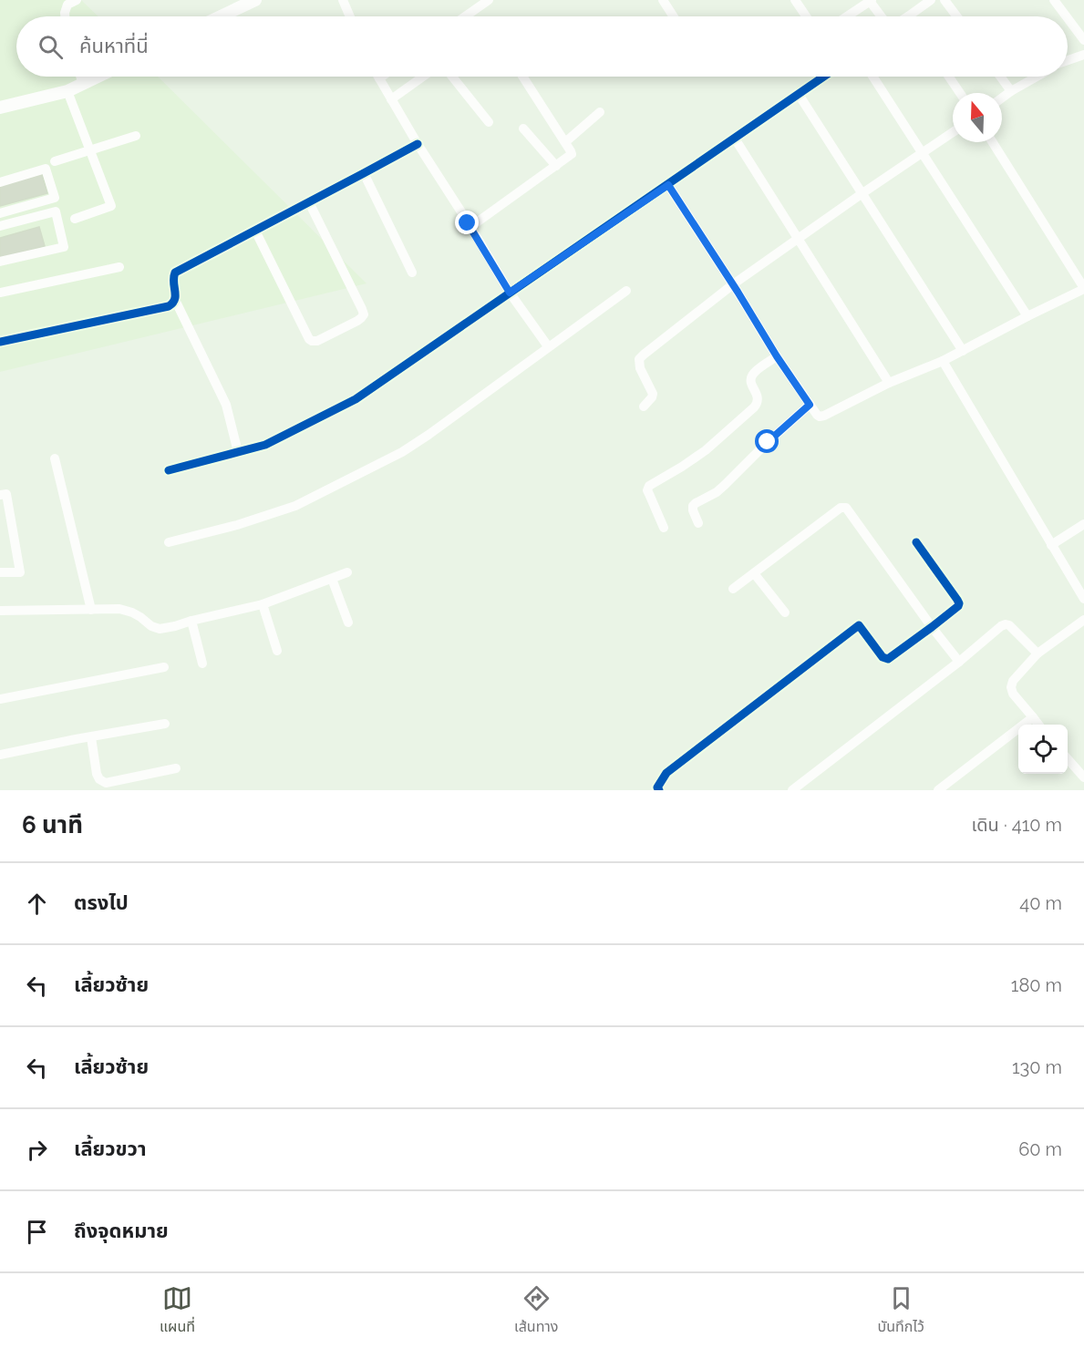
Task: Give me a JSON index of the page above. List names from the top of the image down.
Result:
{
  "north": "top",
  "page": {
    "search": "ค้นหาที่นี่",
    "heading": ["6 นาที", "เดิน · 410 m"],
    "list": [
      ["ตรงไป", "40 m"],
      ["เลี้ยวซ้าย", "180 m"],
      ["เลี้ยวซ้าย", "130 m"],
      ["เลี้ยวขวา", "60 m"],
      "ถึงจุดหมาย"
    ],
    "nav": ["แผนที่", "เส้นทาง", "บันทึกไว้"]
  }
}
